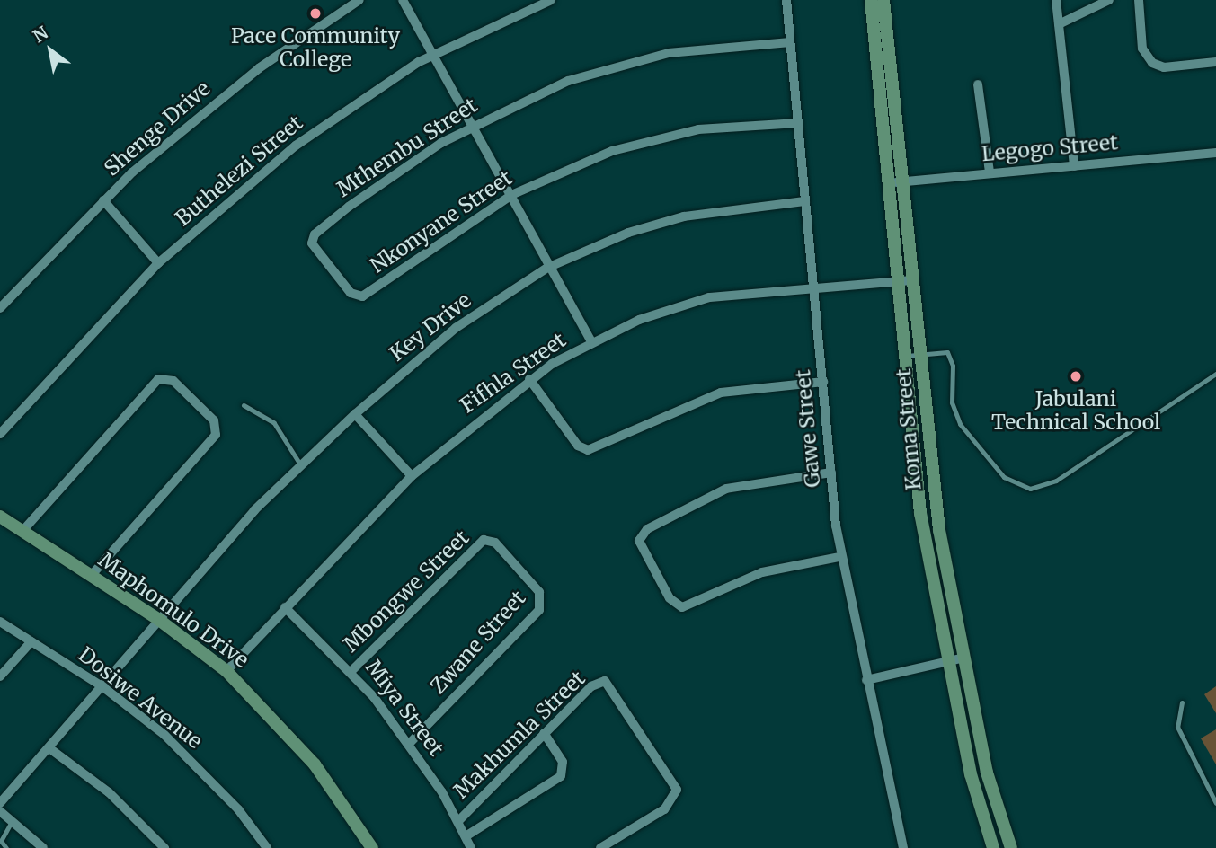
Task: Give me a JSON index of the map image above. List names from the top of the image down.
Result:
{
  "streets": {
    "main road": ["Koma Street", "Maphomulo Drive"],
    "street": [
      "Shenge Drive",
      "Mthembu Street",
      "Legogo Street",
      "Buthelezi Street",
      "Nkonyane Street",
      "Key Drive",
      "Fifhla Street",
      "Gawe Street",
      "Mbongwe Street",
      "Zwane Street",
      "Dosiwe Avenue",
      "Miya Street",
      "Makhumla Street"
    ]
  },
  "crossings": [
    ["Mthembu Street", "Nkonyane Street"],
    ["Mthembu Street", "Gawe Street"],
    ["Legogo Street", "Koma Street"],
    ["Nkonyane Street", "Gawe Street"],
    ["Key Drive", "Gawe Street"],
    ["Key Drive", "Maphomulo Drive"],
    ["Key Drive", "Dosiwe Avenue"],
    ["Fifhla Street", "Gawe Street"],
    ["Fifhla Street", "Koma Street"],
    ["Fifhla Street", "Maphomulo Drive"],
    ["Fifhla Street", "Miya Street"],
    ["Mbongwe Street", "Zwane Street"],
    ["Mbongwe Street", "Miya Street"],
    ["Zwane Street", "Miya Street"],
    ["Miya Street", "Makhumla Street"]
  ],
  "places": ["Pace Community College", "Jabulani Technical School"],
  "north": "top left"
}
